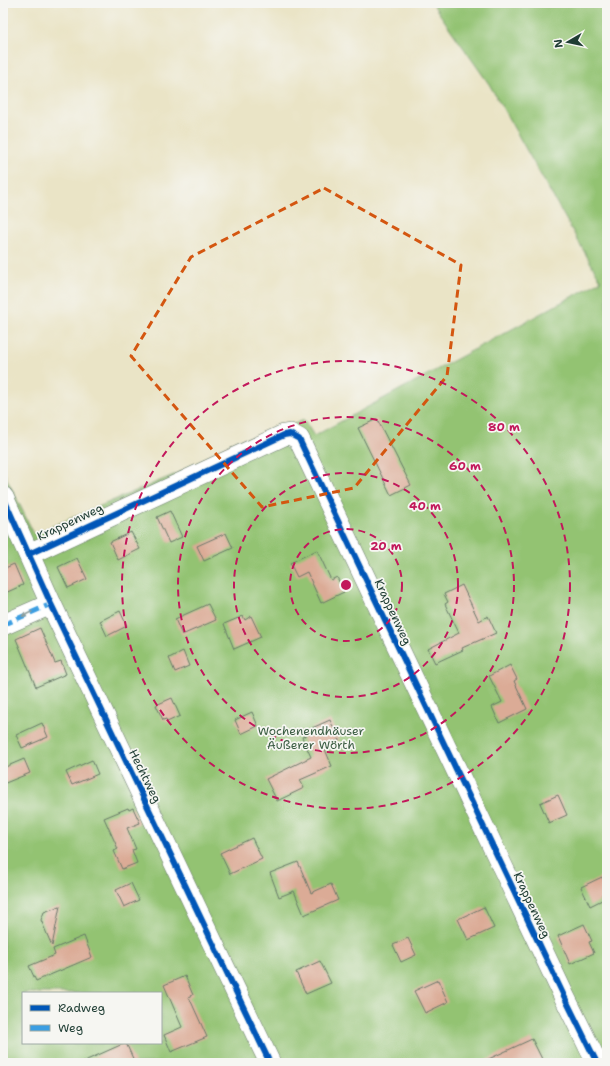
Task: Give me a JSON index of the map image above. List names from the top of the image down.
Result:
{
  "streets": {
    "street": ["Krappenweg", "Hechtweg"]
  },
  "crossings": [
    ["Krappenweg", "Hechtweg"]
  ],
  "parks": ["Wochenendhäuser Äußerer Wörth"],
  "legend": ["Radweg", "Weg"],
  "north": "left",
  "rings": [
    "80 m",
    "60 m",
    "40 m",
    "20 m"
  ]
}
